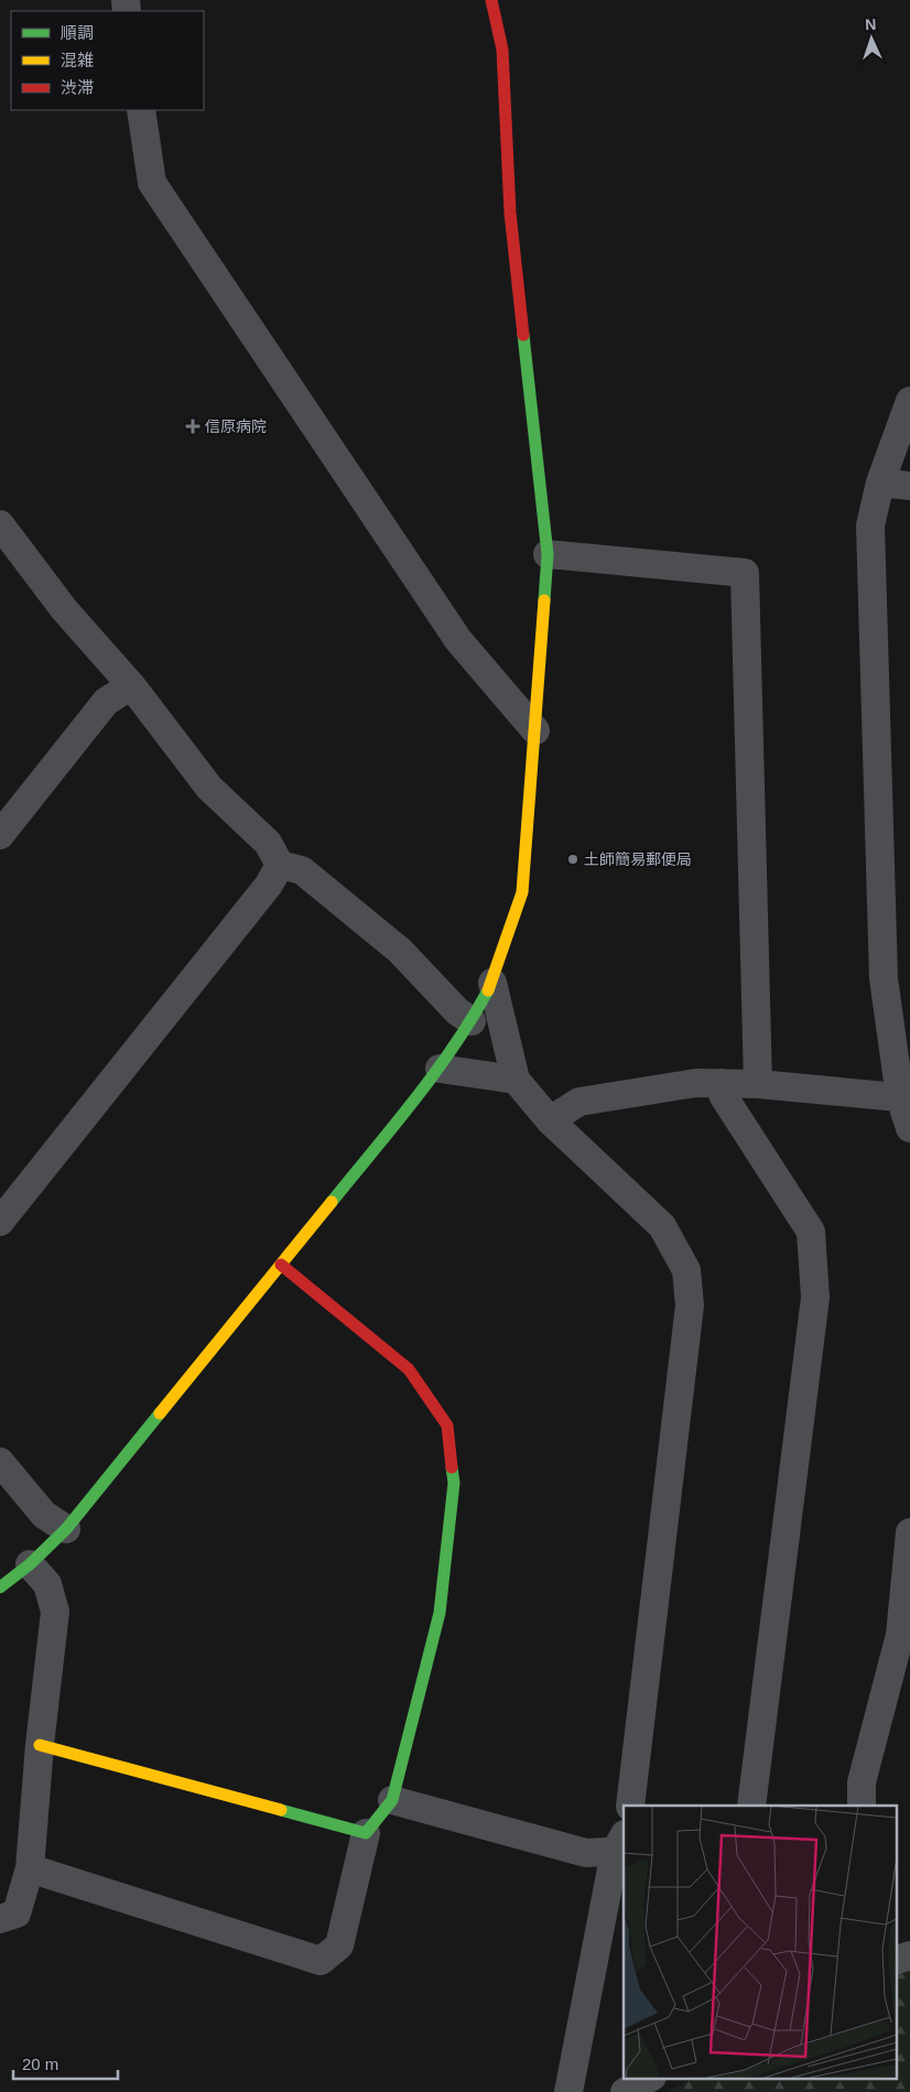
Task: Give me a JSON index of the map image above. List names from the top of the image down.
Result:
{
  "places": {
    "health": ["信原病院"],
    "other": ["土師簡易郵便局"]
  },
  "legend": ["順調", "混雑", "渋滞"],
  "scale_bar": "20 m",
  "north": "top"
}
